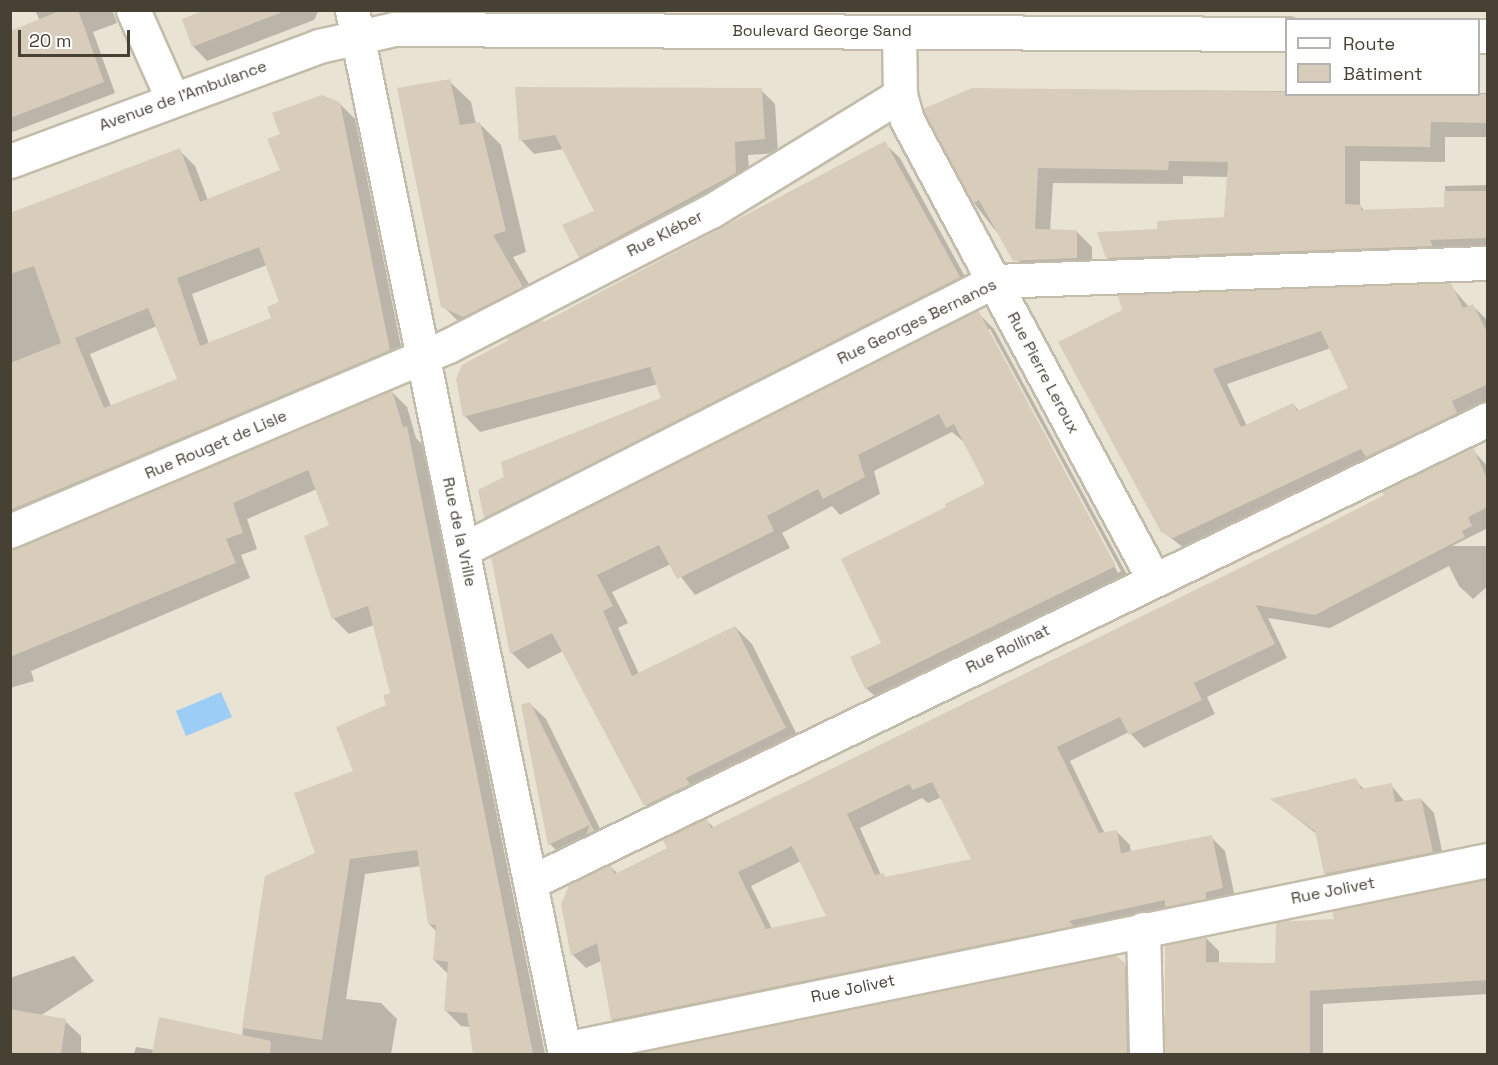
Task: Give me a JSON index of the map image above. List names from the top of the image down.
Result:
{
  "streets": {
    "street": [
      "Boulevard George Sand",
      "Avenue de l'Ambulance",
      "Rue Kléber",
      "Rue Georges Bernanos",
      "Rue Pierre Leroux",
      "Rue Rouget de Lisle",
      "Rue de la Vrille",
      "Rue Rollinat",
      "Rue Jolivet"
    ]
  },
  "crossings": [
    ["Boulevard George Sand", "Avenue de l'Ambulance"],
    ["Boulevard George Sand", "Rue Pierre Leroux"],
    ["Boulevard George Sand", "Rue de la Vrille"],
    ["Avenue de l'Ambulance", "Rue de la Vrille"],
    ["Rue Kléber", "Rue Pierre Leroux"],
    ["Rue Kléber", "Rue Rouget de Lisle"],
    ["Rue Kléber", "Rue de la Vrille"],
    ["Rue Georges Bernanos", "Rue Pierre Leroux"],
    ["Rue Georges Bernanos", "Rue de la Vrille"],
    ["Rue Pierre Leroux", "Rue Rollinat"],
    ["Rue Rouget de Lisle", "Rue de la Vrille"],
    ["Rue de la Vrille", "Rue Rollinat"],
    ["Rue de la Vrille", "Rue Jolivet"]
  ],
  "legend": ["Route", "Bâtiment"],
  "scale_bar": "20 m"
}
